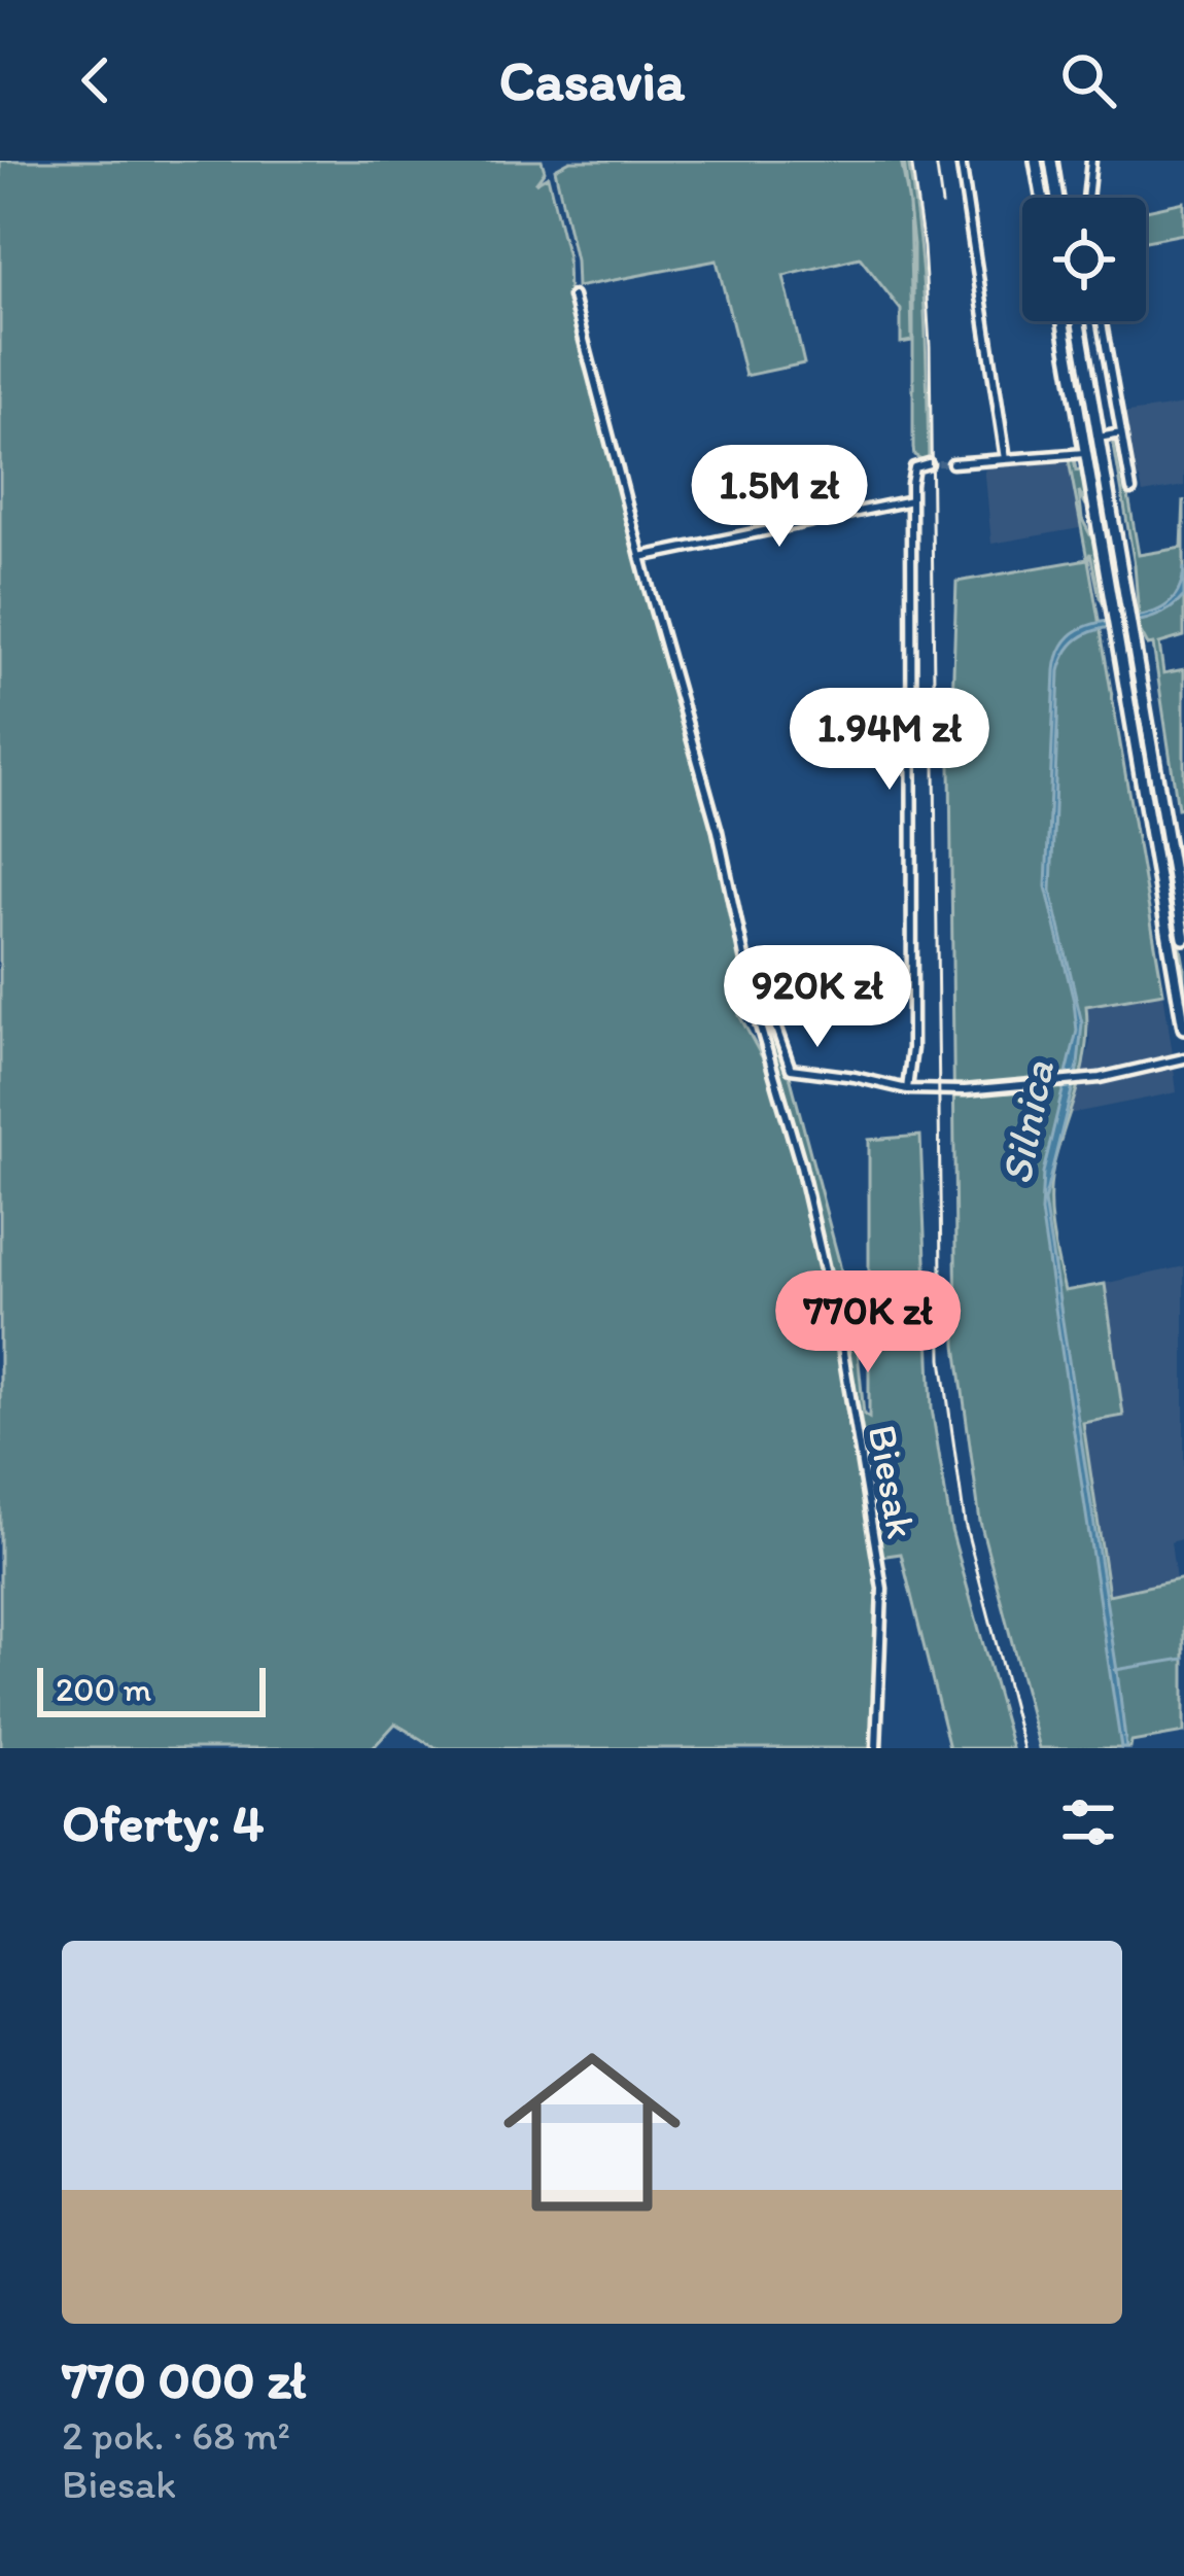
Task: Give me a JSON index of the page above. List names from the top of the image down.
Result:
{
  "streets": {
    "street": ["Biesak"]
  },
  "water": ["Silnica"],
  "scale_bar": "200 m",
  "page": {
    "header": "Casavia",
    "price": [
      "1.5M zł",
      "1.94M zł",
      "920K zł",
      "770K zł"
    ],
    "scale": "200 m",
    "heading": "Oferty: 4",
    "list": [
      {
        "name": "770 000 zł",
        "note": "2 pok. · 68 m² · Biesak"
      }
    ]
  }
}
